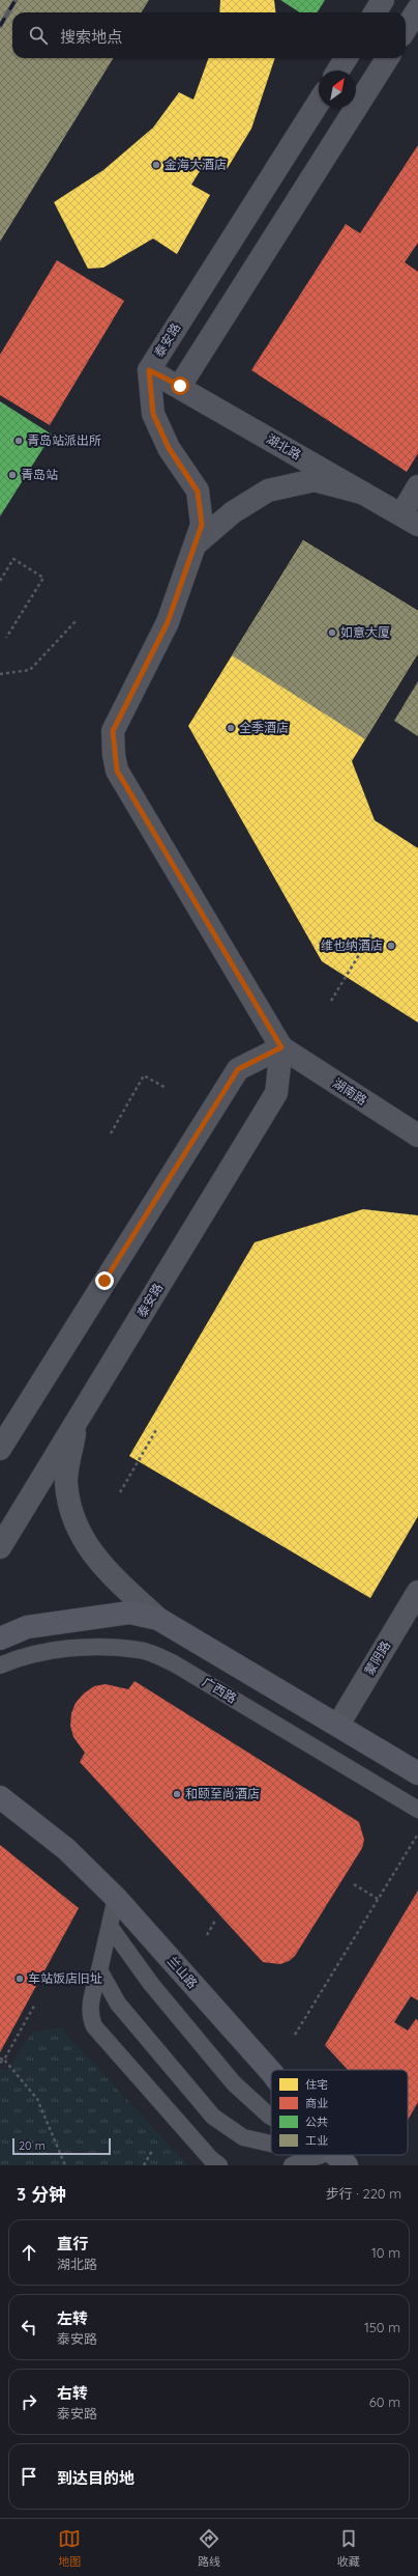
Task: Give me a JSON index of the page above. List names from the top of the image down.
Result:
{
  "streets": {
    "main road": ["兰山路"],
    "street": [
      "泰安路",
      "湖北路",
      "湖南路",
      "蒙阴路"
    ],
    "lane": ["广西路"]
  },
  "crossings": [
    ["泰安路", "湖北路"],
    ["泰安路", "湖南路"]
  ],
  "places": [
    "金海大酒店",
    "青岛站派出所",
    "青岛站",
    "如意大厦",
    "全季酒店",
    "维也纳酒店",
    "和颐至尚酒店",
    "车站饭店旧址"
  ],
  "legend": [
    "住宅",
    "商业",
    "公共",
    "工业"
  ],
  "scale_bar": "20 m",
  "north": "top right",
  "page": {
    "search": "搜索地点",
    "scale": "20 m",
    "heading": ["3 分钟", "步行 · 220 m"],
    "list": [
      ["直行", "湖北路", "10 m"],
      ["左转", "泰安路", "150 m"],
      ["右转", "泰安路", "60 m"],
      "到达目的地"
    ],
    "nav": ["地图", "路线", "收藏"]
  }
}
